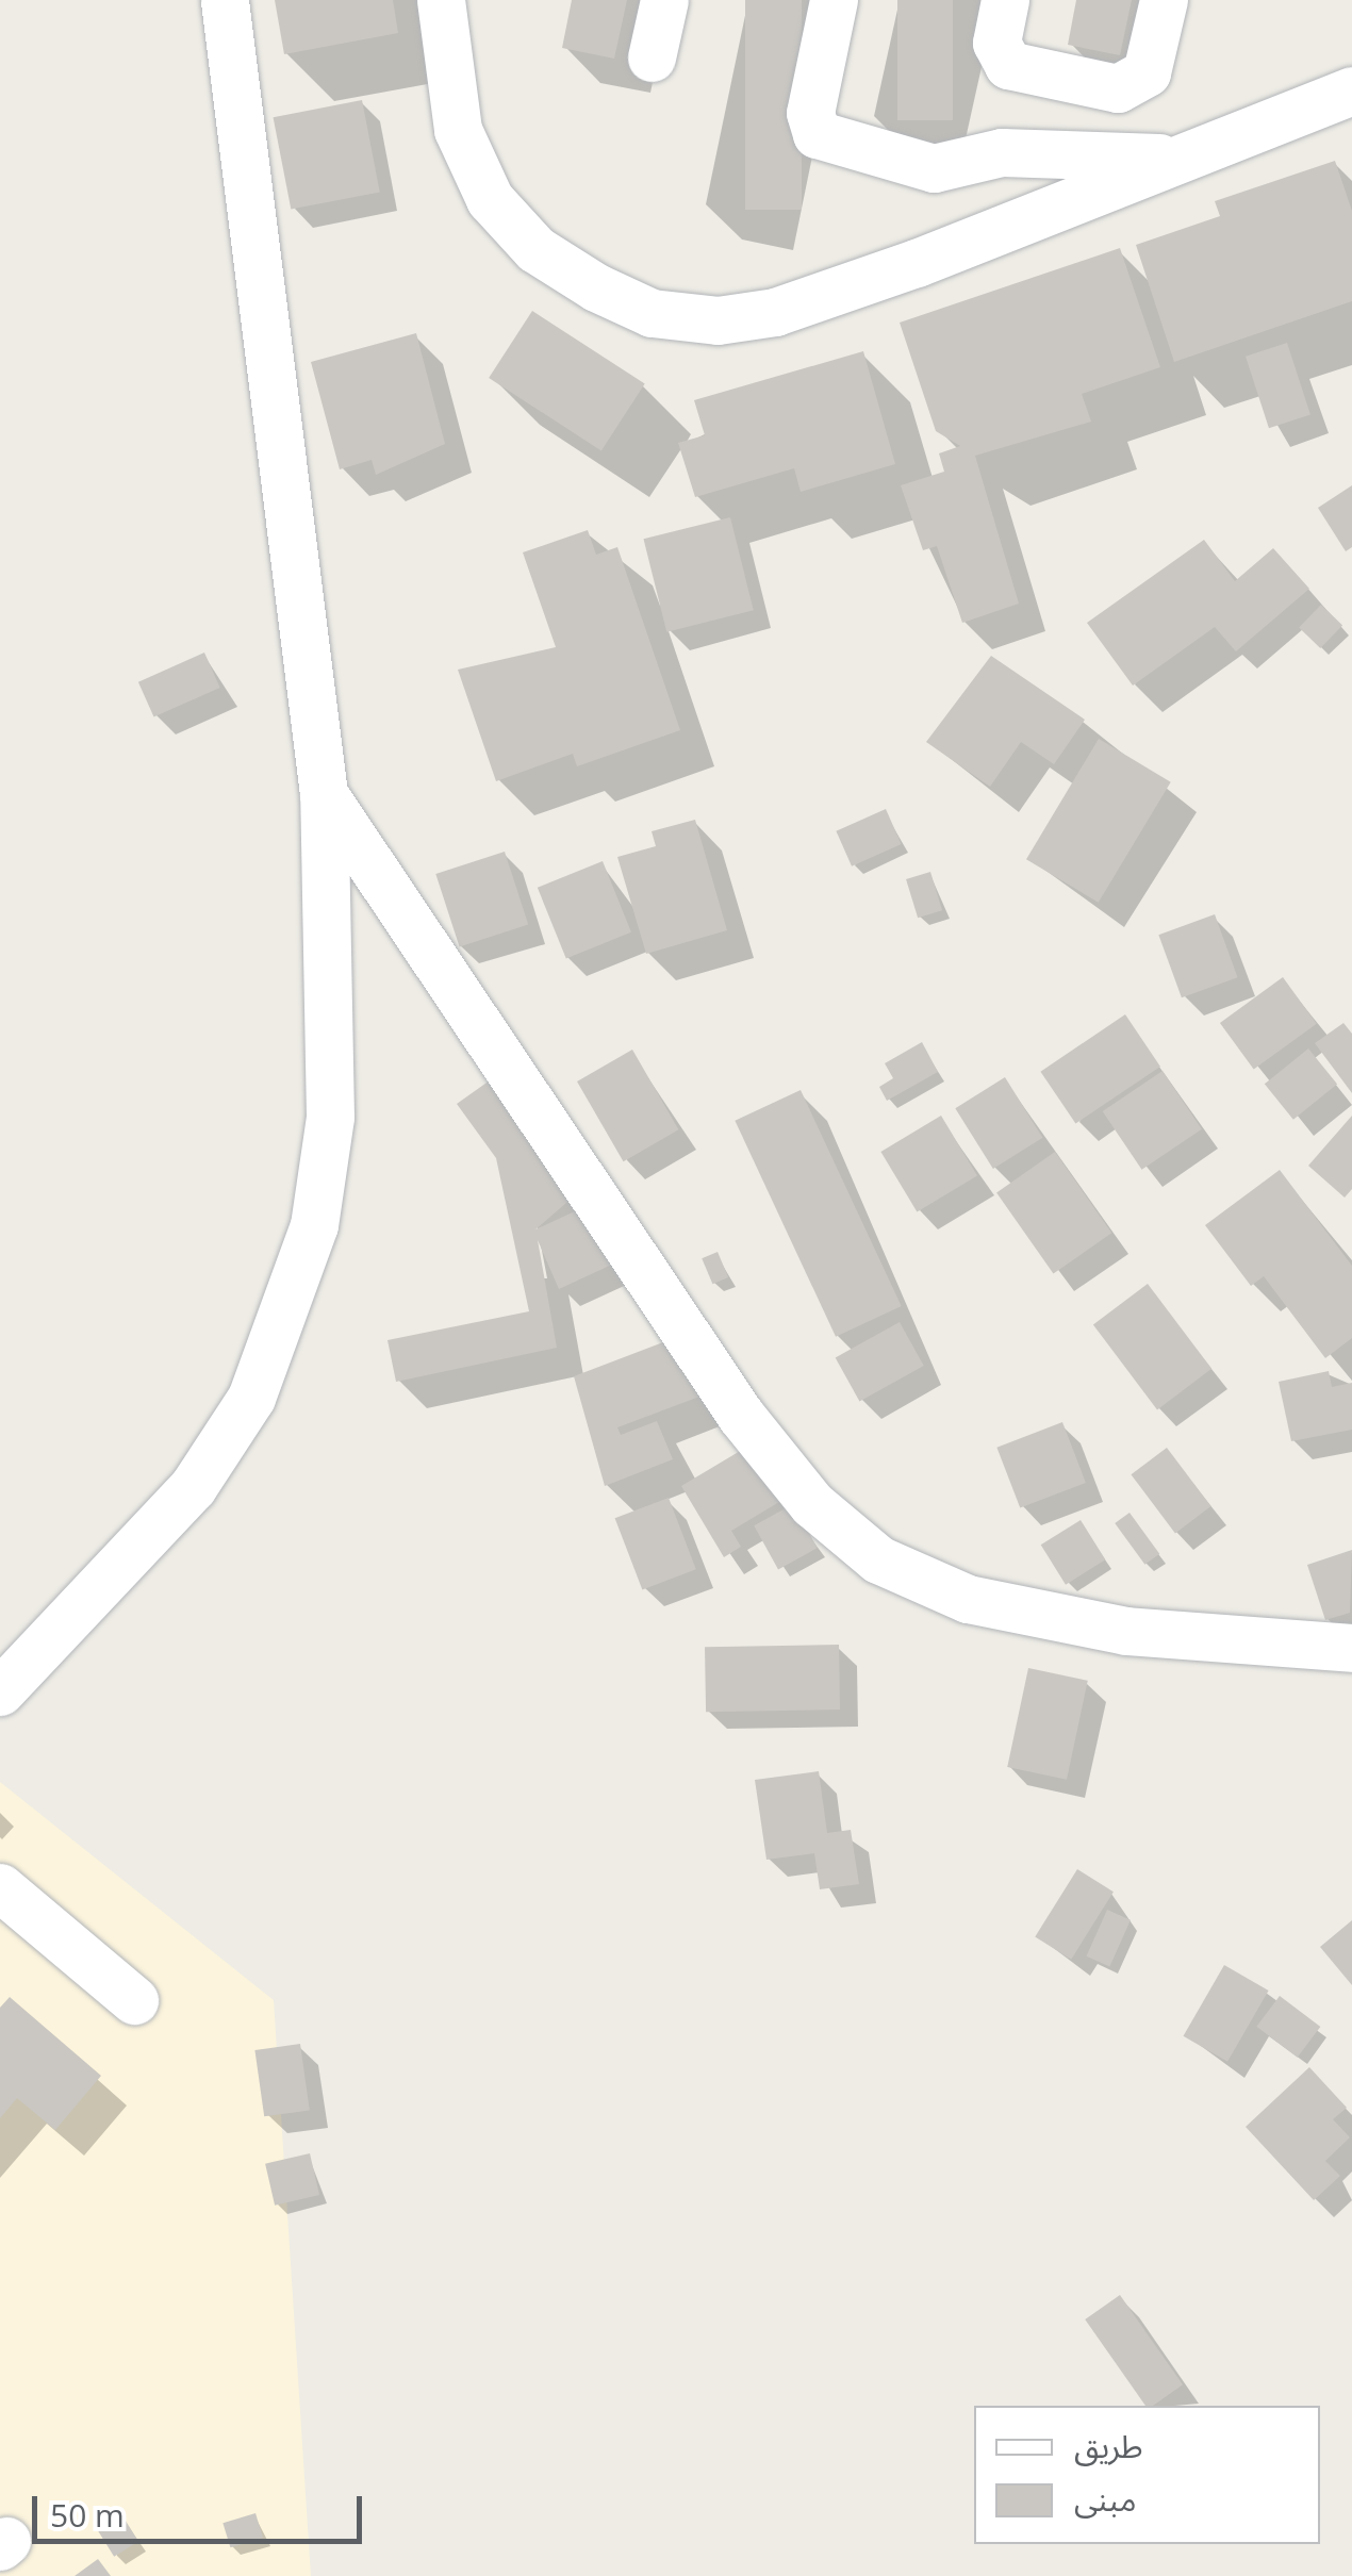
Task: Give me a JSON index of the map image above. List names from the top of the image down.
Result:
{
  "legend": ["طريق", "مبنى"],
  "scale_bar": "50 m"
}
